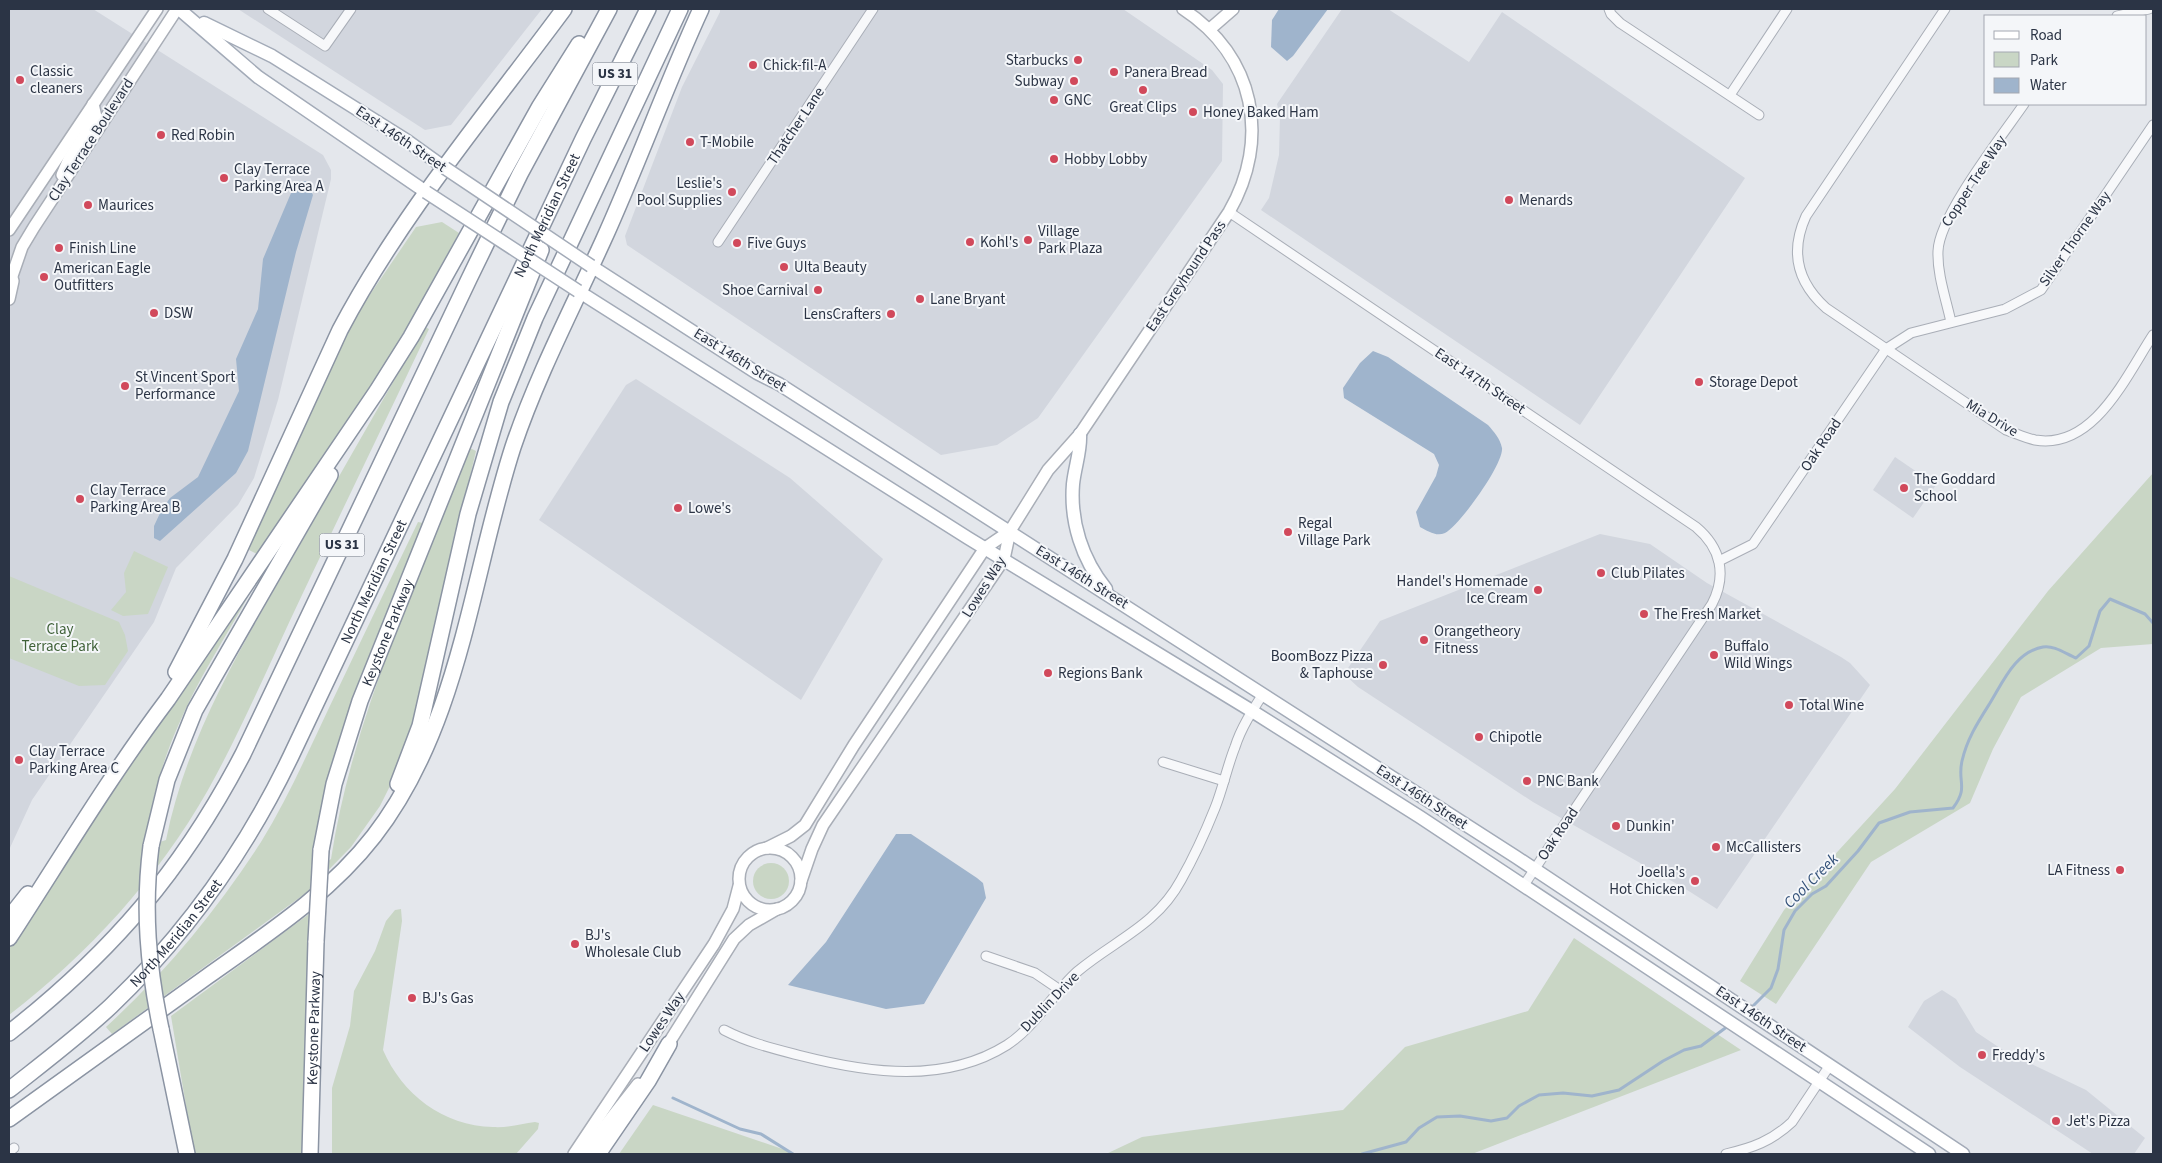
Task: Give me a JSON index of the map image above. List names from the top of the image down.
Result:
{
  "streets": {
    "highway": ["US 31", "North Meridian Street", "Keystone Parkway"],
    "main road": ["East 146th Street"],
    "street": [
      "Thatcher Lane",
      "Clay Terrace Boulevard",
      "Copper Tree Way",
      "Silver Thorne Way",
      "East Greyhound Pass",
      "East 147th Street",
      "Mia Drive",
      "Oak Road",
      "Lowes Way",
      "Dublin Drive"
    ]
  },
  "crossings": [
    ["East 146th Street", "Clay Terrace Boulevard"],
    ["East 146th Street", "East Greyhound Pass"],
    ["East 146th Street", "Oak Road"],
    ["East 146th Street", "Lowes Way"],
    ["East 146th Street", "Dublin Drive"],
    ["Copper Tree Way", "Silver Thorne Way"],
    ["North Meridian Street", "Keystone Parkway"],
    ["Silver Thorne Way", "Mia Drive"],
    ["Silver Thorne Way", "Oak Road"],
    ["East Greyhound Pass", "East 147th Street"],
    ["East Greyhound Pass", "Lowes Way"],
    ["East 147th Street", "Oak Road"],
    ["Mia Drive", "Oak Road"]
  ],
  "water": ["Cool Creek"],
  "parks": ["Clay Terrace Park"],
  "places": [
    "Starbucks",
    "Chick-fil-A",
    "Panera Bread",
    "Classic cleaners",
    "Subway",
    "Great Clips",
    "GNC",
    "Honey Baked Ham",
    "Red Robin",
    "T-Mobile",
    "Hobby Lobby",
    "Clay Terrace Parking Area A",
    "Leslie's Pool Supplies",
    "Menards",
    "Maurices",
    "Village Park Plaza",
    "Kohl's",
    "Five Guys",
    "Finish Line",
    "Ulta Beauty",
    "American Eagle Outfitters",
    "Shoe Carnival",
    "Lane Bryant",
    "DSW",
    "LensCrafters",
    "Storage Depot",
    "St Vincent Sport Performance",
    "The Goddard School",
    "Clay Terrace Parking Area B",
    "Lowe's",
    "Regal Village Park",
    "Club Pilates",
    "Handel's Homemade Ice Cream",
    "The Fresh Market",
    "Orangetheory Fitness",
    "Buffalo Wild Wings",
    "BoomBozz Pizza & Taphouse",
    "Regions Bank",
    "Total Wine",
    "Chipotle",
    "Clay Terrace Parking Area C",
    "PNC Bank",
    "Dunkin'",
    "McCallisters",
    "LA Fitness",
    "Joella's Hot Chicken",
    "BJ's Wholesale Club",
    "BJ's Gas",
    "Freddy's",
    "Jet's Pizza"
  ],
  "legend": ["Road", "Park", "Water"]
}
